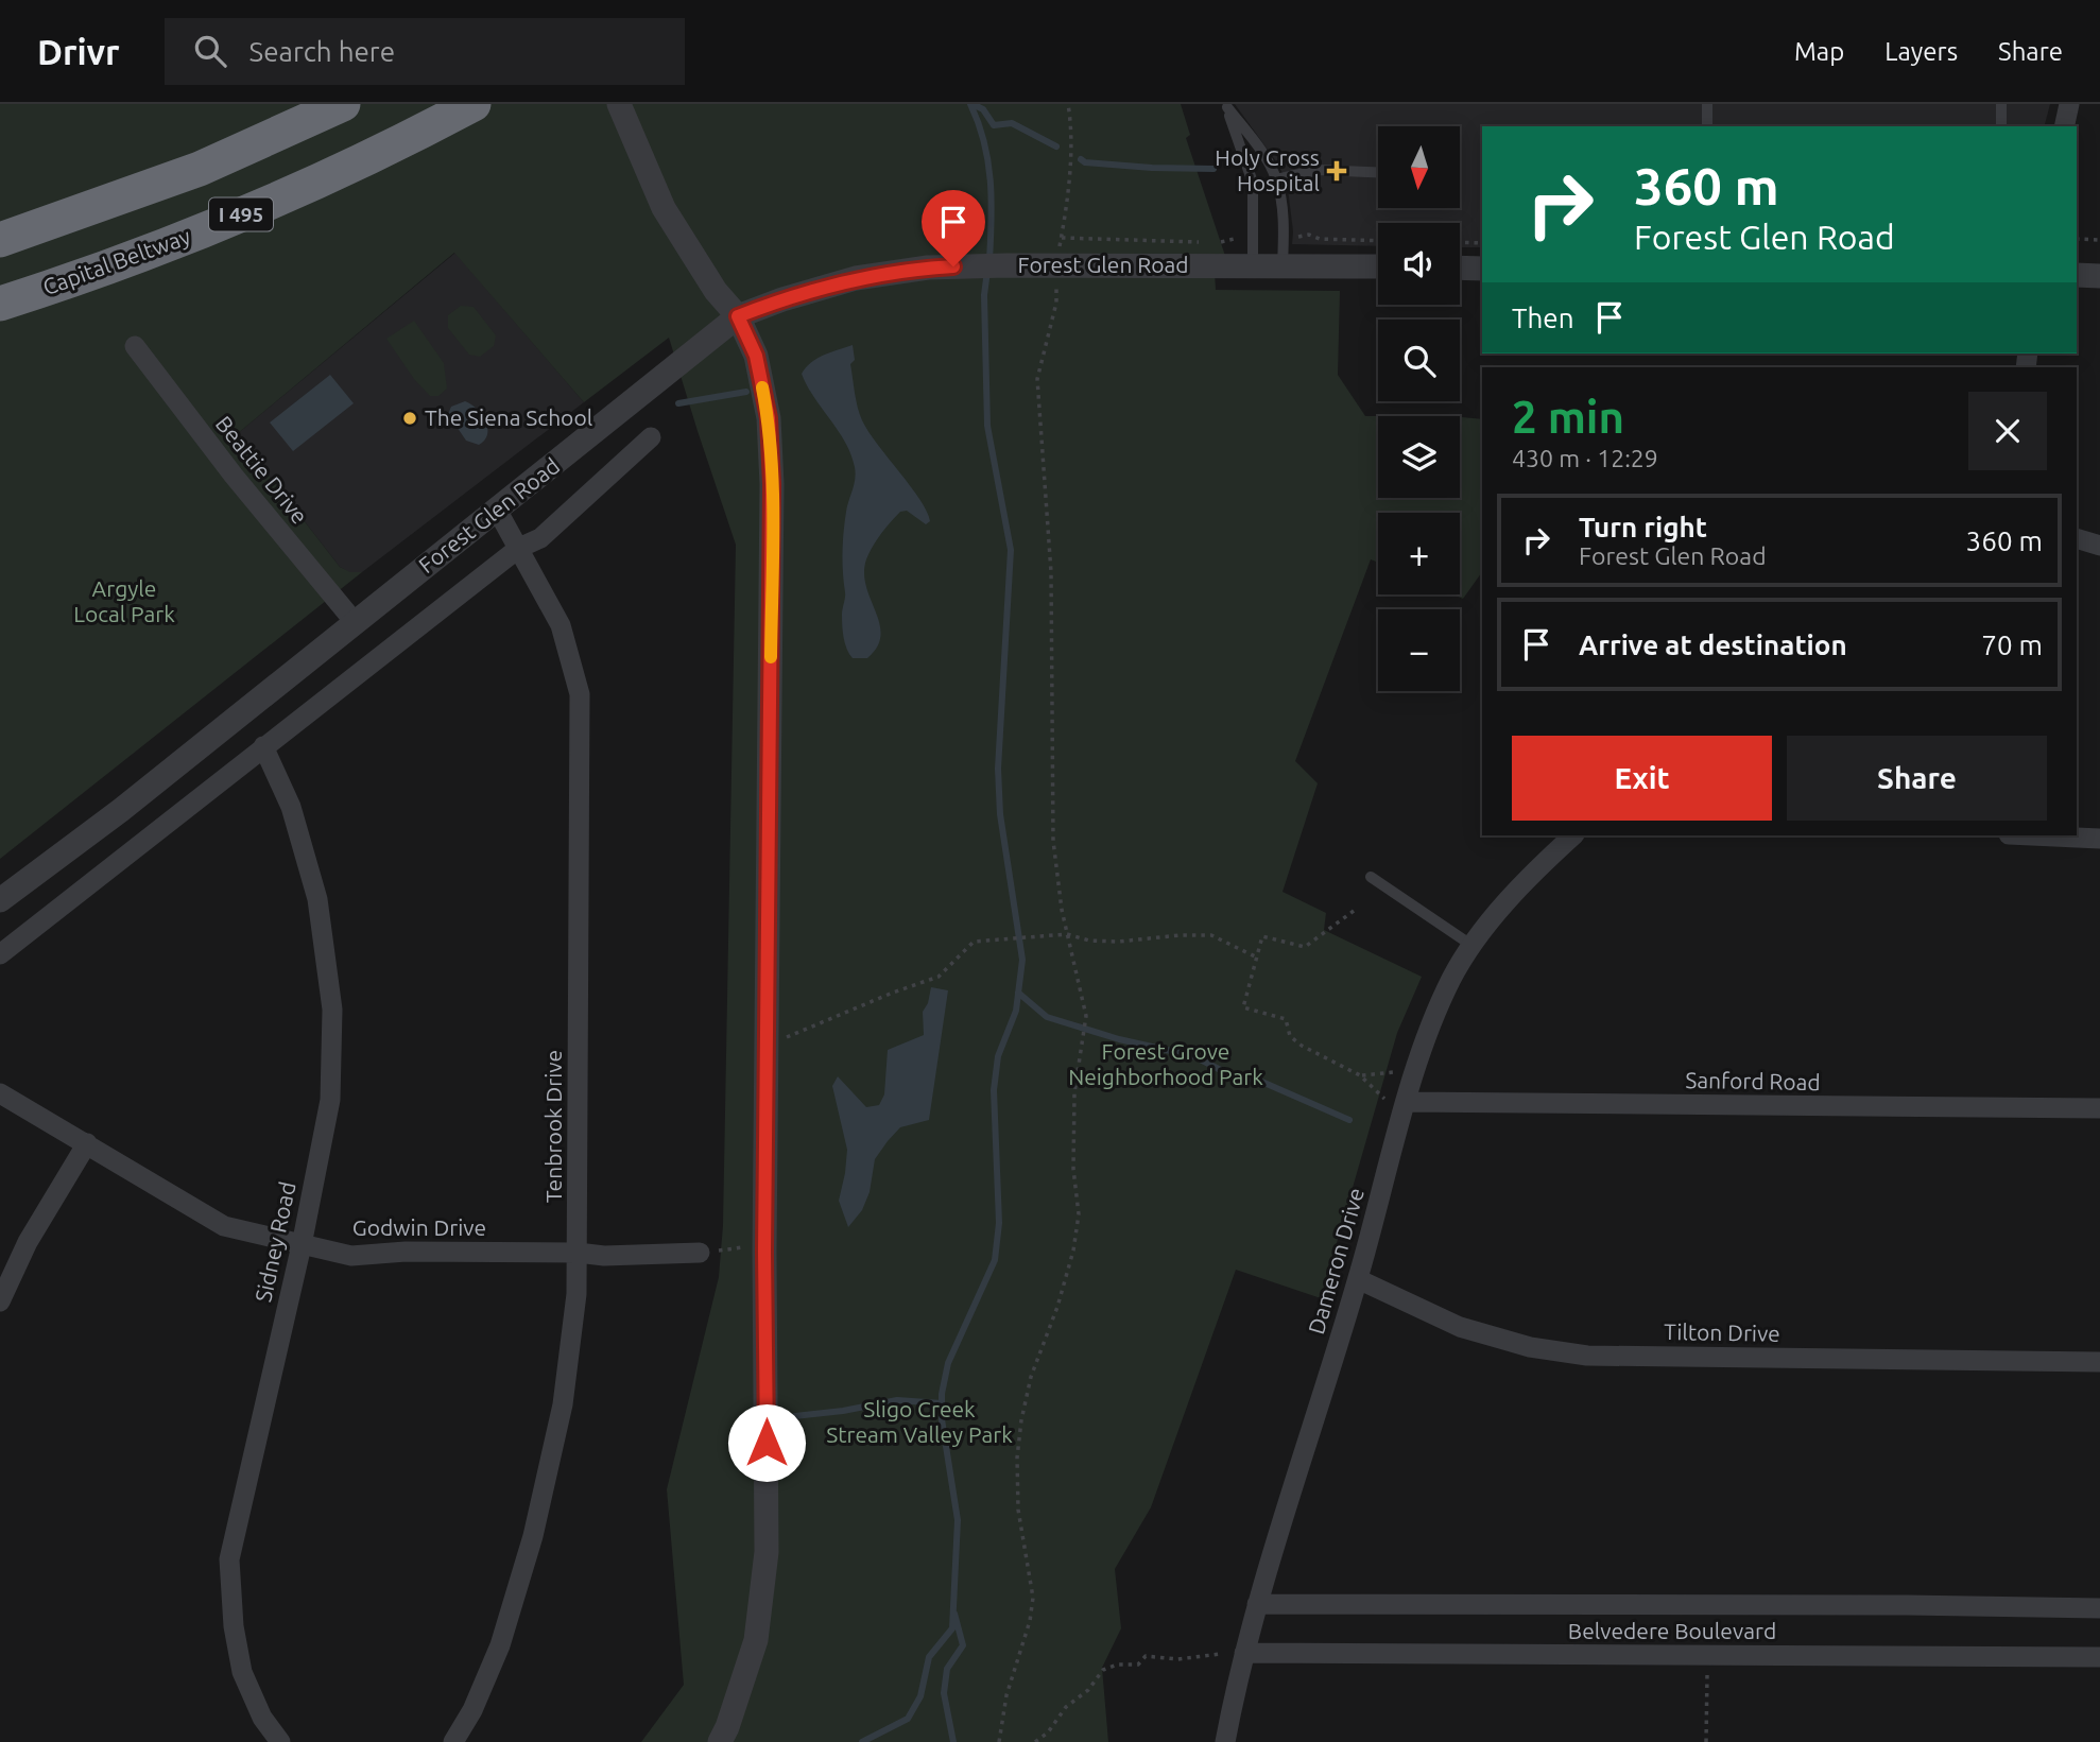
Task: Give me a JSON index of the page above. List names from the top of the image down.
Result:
{
  "streets": {
    "highway": ["I 495", "Capital Beltway"],
    "street": [
      "Forest Glen Road",
      "Beattie Drive",
      "Sanford Road",
      "Tenbrook Drive",
      "Godwin Drive",
      "Sidney Road",
      "Dameron Drive",
      "Tilton Drive",
      "Belvedere Boulevard"
    ]
  },
  "crossings": [
    ["Forest Glen Road", "Beattie Drive"],
    ["Forest Glen Road", "Tenbrook Drive"],
    ["Forest Glen Road", "Sidney Road"],
    ["Sanford Road", "Dameron Drive"],
    ["Tenbrook Drive", "Godwin Drive"],
    ["Godwin Drive", "Sidney Road"],
    ["Dameron Drive", "Tilton Drive"],
    ["Dameron Drive", "Belvedere Boulevard"]
  ],
  "parks": ["Argyle Local Park", "Forest Grove Neighborhood Park", "Sligo Creek Stream Valley Park"],
  "places": {
    "health": ["Holy Cross Hospital"],
    "other": ["The Siena School"]
  },
  "north": "bottom",
  "page": {
    "header": "Drivr",
    "search": "Search here",
    "nav": ["Map", "Layers", "Share"],
    "map_buttons": ["+", "−"],
    "turn": ["360 m", "Forest Glen Road"],
    "then": "Then",
    "heading": ["2 min", "430 m · 12:29"],
    "list": [
      {
        "name": "Turn right",
        "note": "Forest Glen Road",
        "value": "360 m"
      },
      {
        "name": "Arrive at destination",
        "value": "70 m"
      }
    ],
    "buttons": ["Exit", "Share"]
  }
}
